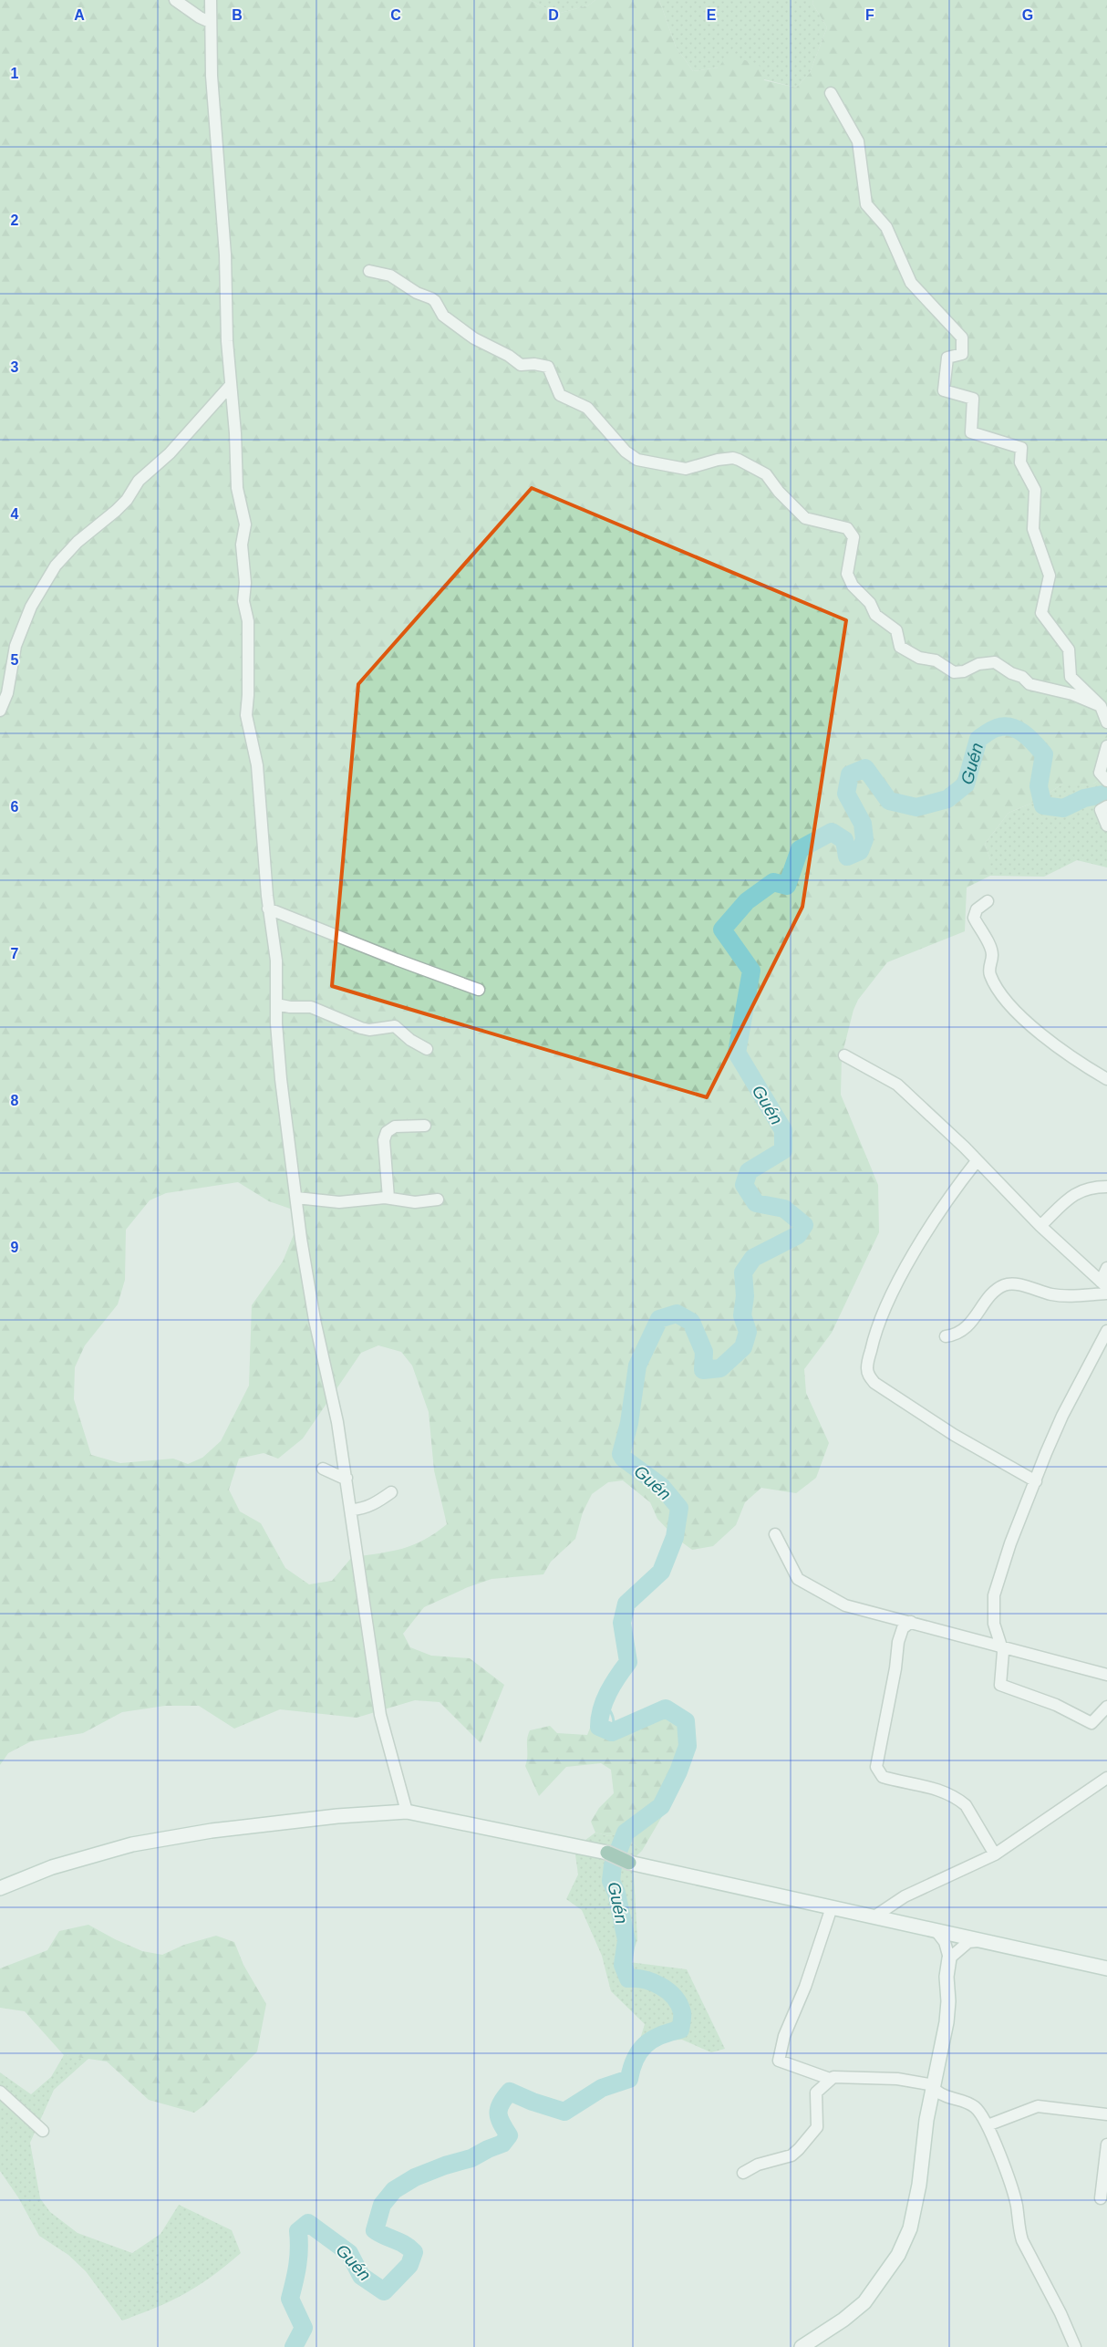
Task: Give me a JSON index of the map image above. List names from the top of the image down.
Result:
{
  "water": ["Guén"],
  "grid": {
    "columns": [
      "A",
      "B",
      "C",
      "D",
      "E",
      "F",
      "G"
    ],
    "rows": [
      "1",
      "2",
      "3",
      "4",
      "5",
      "6",
      "7",
      "8",
      "9"
    ]
  }
}
